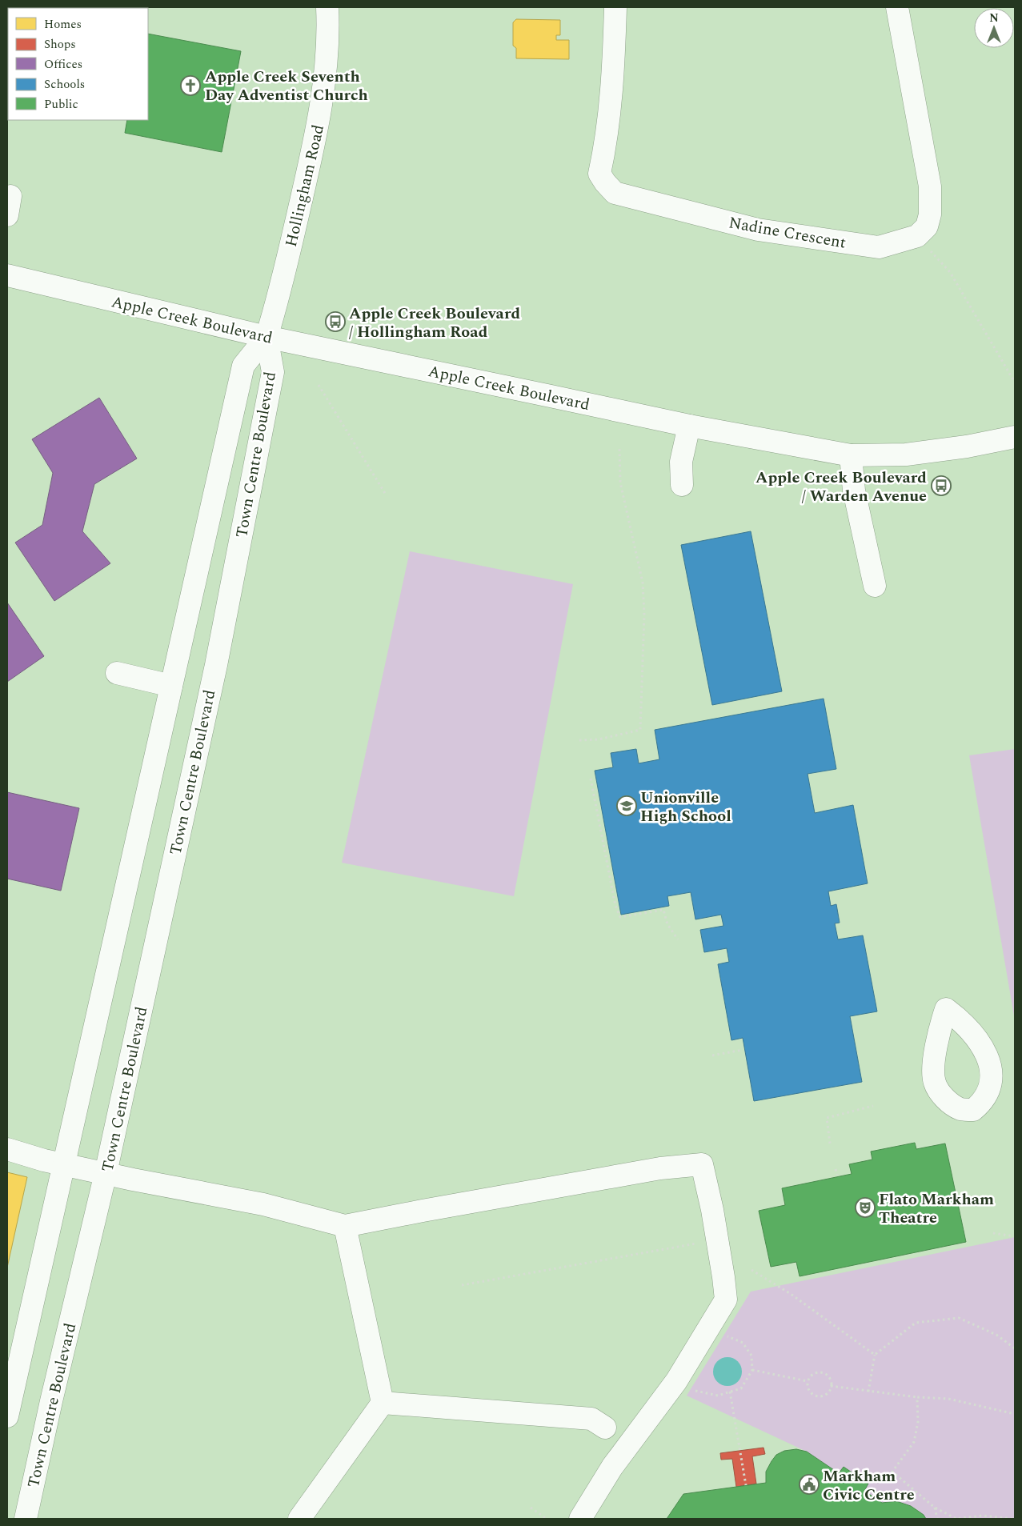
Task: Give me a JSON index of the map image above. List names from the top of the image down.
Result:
{
  "streets": {
    "main road": [
      "Hollingham Road",
      "Nadine Crescent",
      "Apple Creek Boulevard",
      "Town Centre Boulevard"
    ]
  },
  "crossings": [
    ["Hollingham Road", "Apple Creek Boulevard"],
    ["Hollingham Road", "Town Centre Boulevard"],
    ["Apple Creek Boulevard", "Town Centre Boulevard"]
  ],
  "places": {
    "church": ["Apple Creek Seventh Day Adventist Church"],
    "bus stop": ["Apple Creek Boulevard / Hollingham Road", "Apple Creek Boulevard / Warden Avenue"],
    "school or university": ["Unionville High School"],
    "theatre": ["Flato Markham Theatre"],
    "public building": ["Markham Civic Centre"]
  },
  "legend": [
    "Homes",
    "Shops",
    "Offices",
    "Schools",
    "Public"
  ],
  "north": "top"
}
